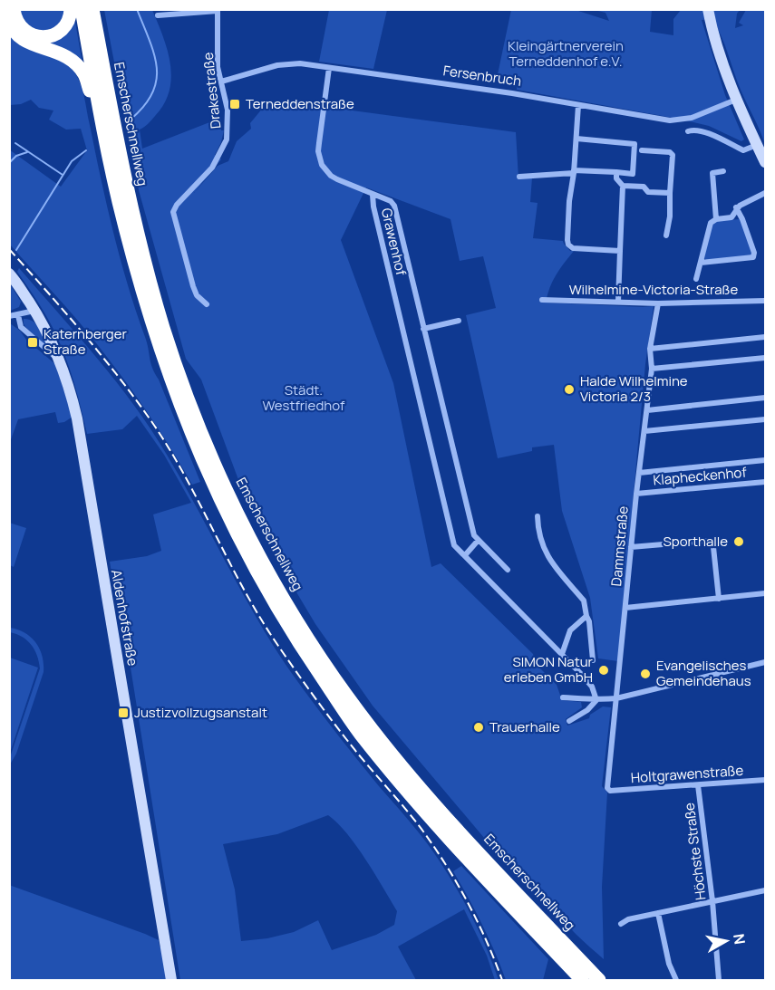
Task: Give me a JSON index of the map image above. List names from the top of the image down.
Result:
{
  "streets": {
    "highway": ["Emscherschnellweg"],
    "street": [
      "Fersenbruch",
      "Drakestraße",
      "Grawenhof",
      "Wilhelmine-Victoria-Straße",
      "Klapheckenhof",
      "Dammstraße",
      "Aldenhofstraße",
      "Holtgrawenstraße",
      "Höchste Straße"
    ]
  },
  "crossings": [
    ["Fersenbruch", "Drakestraße"],
    ["Wilhelmine-Victoria-Straße", "Dammstraße"],
    ["Klapheckenhof", "Dammstraße"],
    ["Dammstraße", "Holtgrawenstraße"],
    ["Holtgrawenstraße", "Höchste Straße"]
  ],
  "parks": ["Kleingärtnerverein Terneddenhof e.V.", "Städt. Westfriedhof"],
  "places": {
    "transit": ["Terneddenstraße", "Katernberger Straße", "Justizvollzugsanstalt"],
    "other": [
      "Halde Wilhelmine Victoria 2/3",
      "Sporthalle",
      "SIMON Natur erleben GmbH",
      "Evangelisches Gemeindehaus",
      "Trauerhalle"
    ]
  },
  "north": "right"
}
